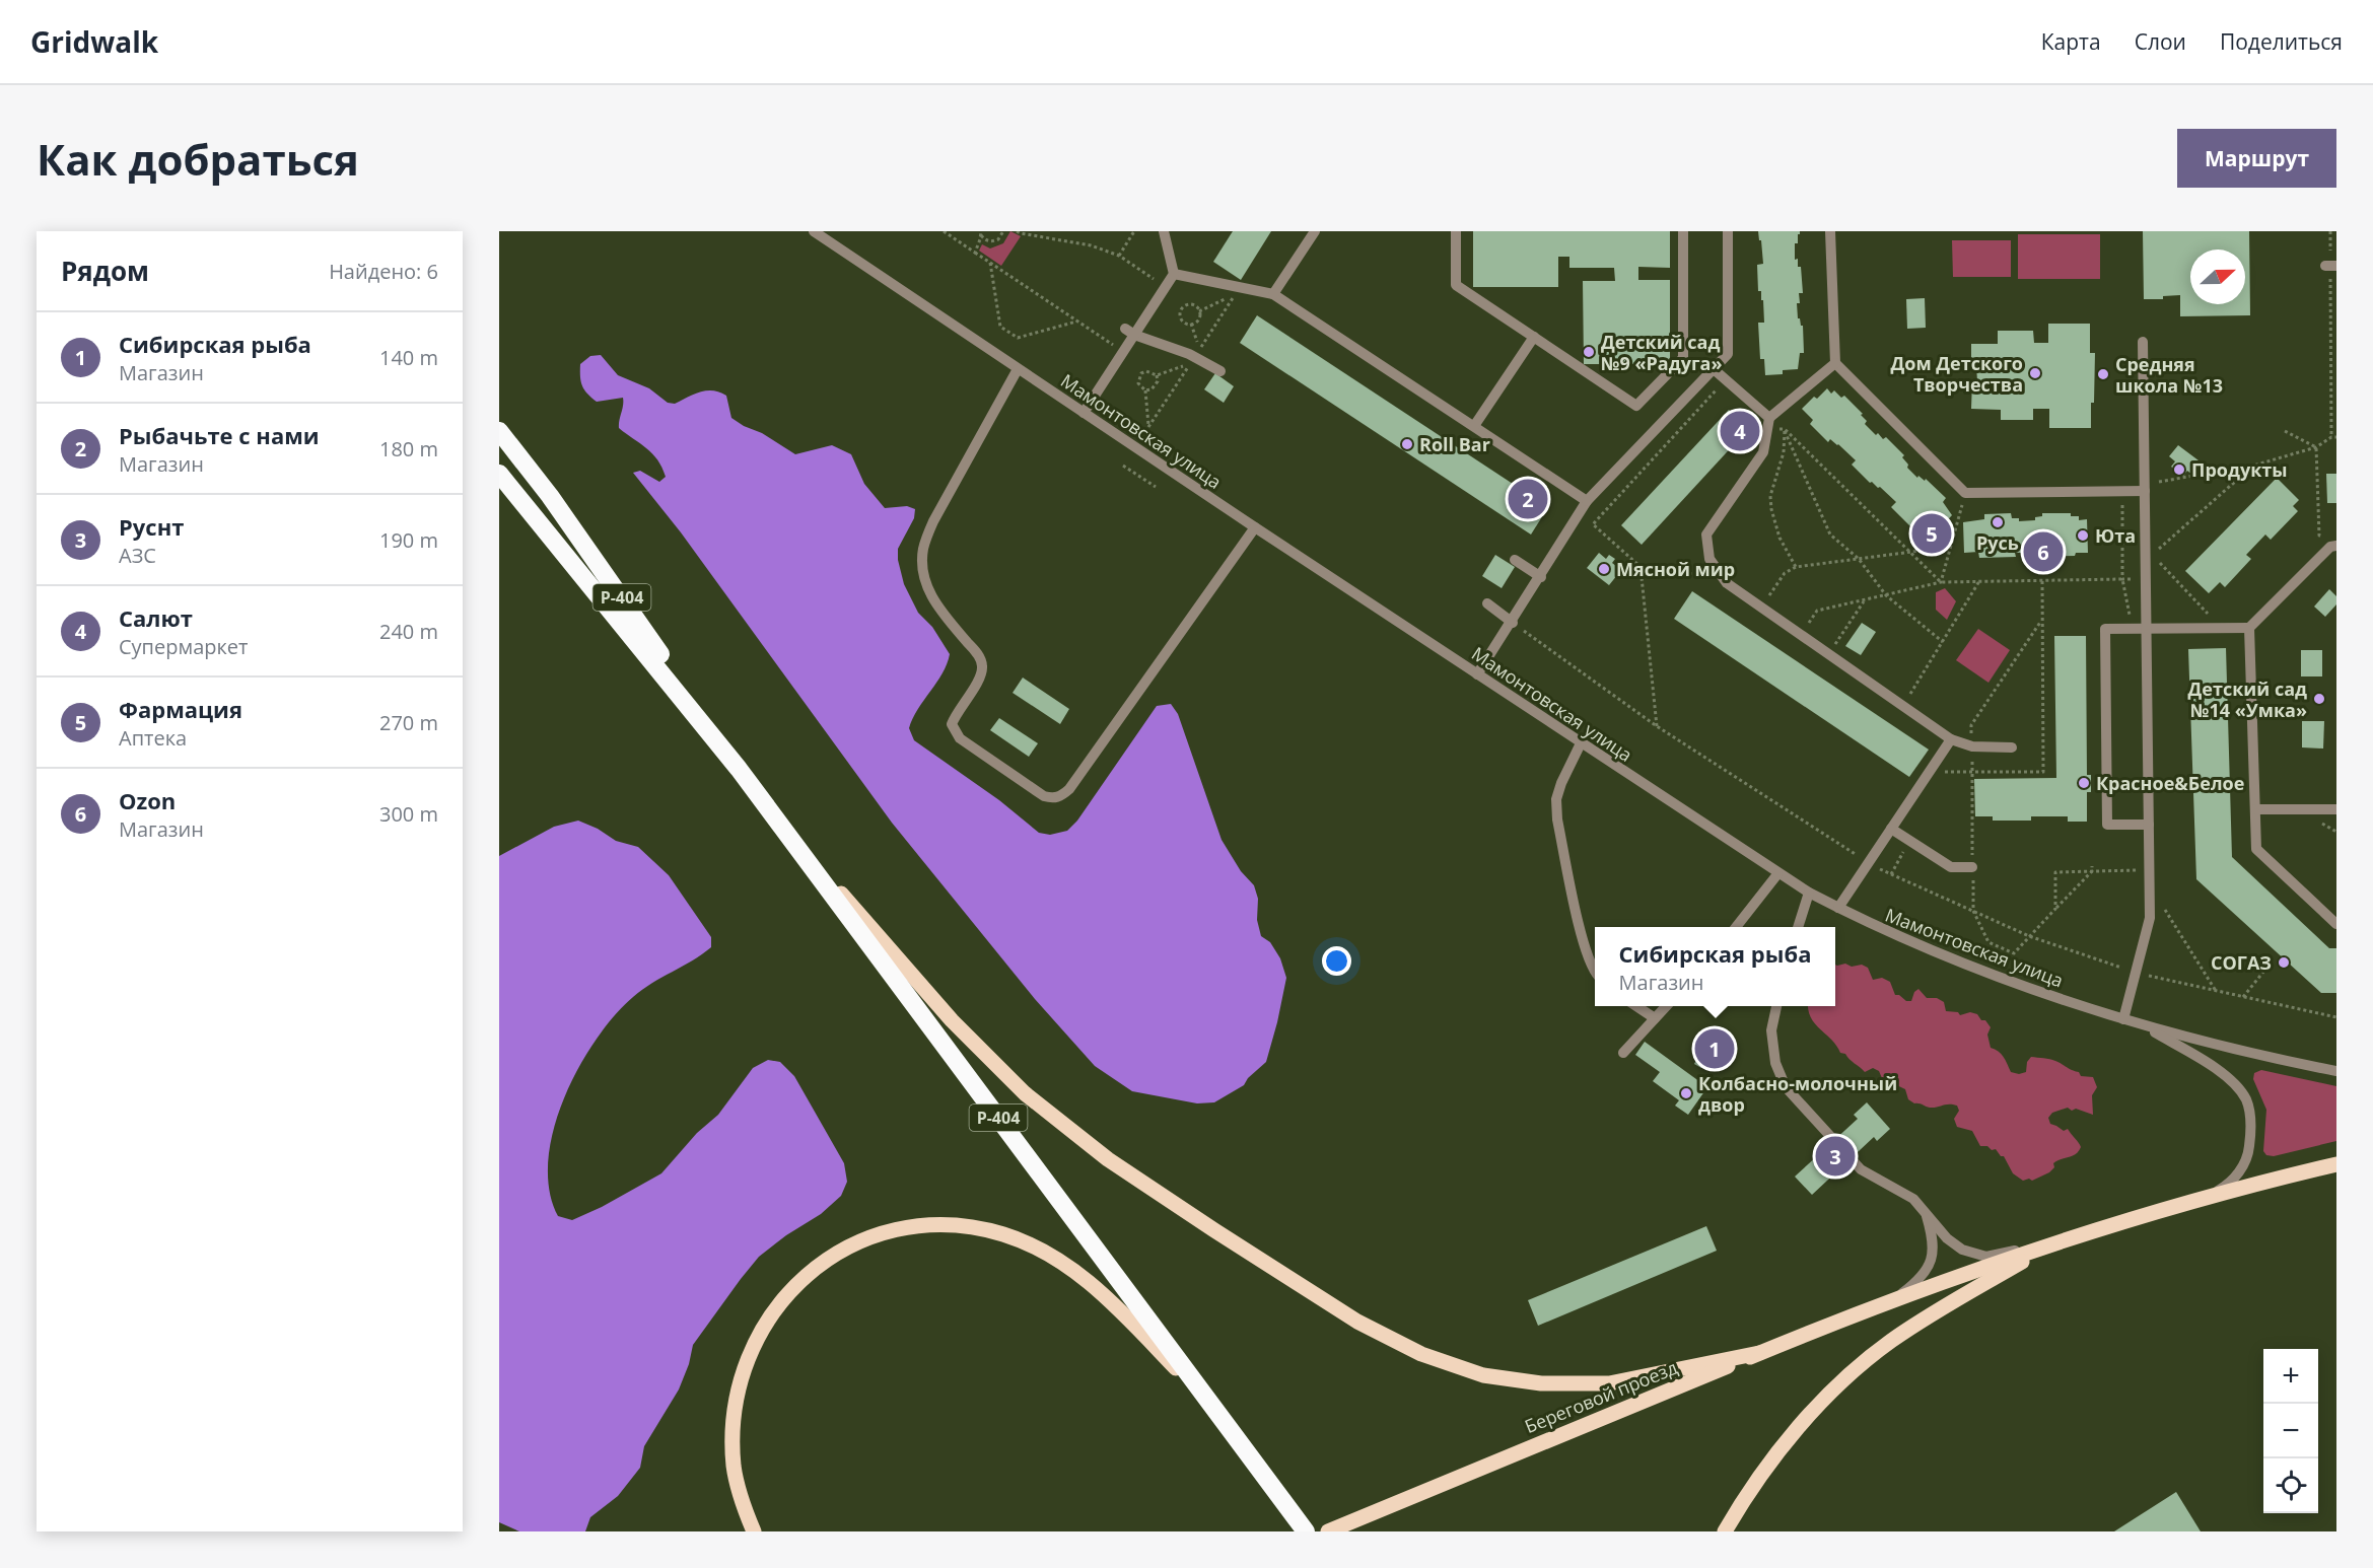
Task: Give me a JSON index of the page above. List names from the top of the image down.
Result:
{
  "streets": {
    "highway": ["Р-404"],
    "main road": ["Береговой проезд"],
    "street": ["Мамонтовская улица"]
  },
  "places": [
    "Детский сад №9 «Радуга»",
    "Дом Детского Творчества",
    "Средняя школа №13",
    "Roll Bar",
    "Продукты",
    "Русь",
    "Юта",
    "Мясной мир",
    "Детский сад №14 «Умка»",
    "Красное&Белое",
    "СОГАЗ",
    "Колбасно-молочный двор"
  ],
  "north": "right",
  "page": {
    "header": "Gridwalk",
    "nav": ["Карта", "Слои", "Поделиться"],
    "buttons": "Маршрут",
    "title": "Как добраться",
    "heading": ["Рядом", "Найдено: 6"],
    "list": [
      {
        "mark": "1",
        "name": "Сибирская рыба",
        "note": "Магазин",
        "value": "140 m"
      },
      {
        "mark": "2",
        "name": "Рыбачьте с нами",
        "note": "Магазин",
        "value": "180 m"
      },
      {
        "mark": "3",
        "name": "Руснт",
        "note": "АЗС",
        "value": "190 m"
      },
      {
        "mark": "4",
        "name": "Салют",
        "note": "Супермаркет",
        "value": "240 m"
      },
      {
        "mark": "5",
        "name": "Фармация",
        "note": "Аптека",
        "value": "270 m"
      },
      {
        "mark": "6",
        "name": "Ozon",
        "note": "Магазин",
        "value": "300 m"
      }
    ],
    "pins": [
      "4",
      "2",
      "5",
      "6",
      "1",
      "3"
    ],
    "popup": ["Сибирская рыба", "Магазин"],
    "map_buttons": ["+", "−"]
  }
}
